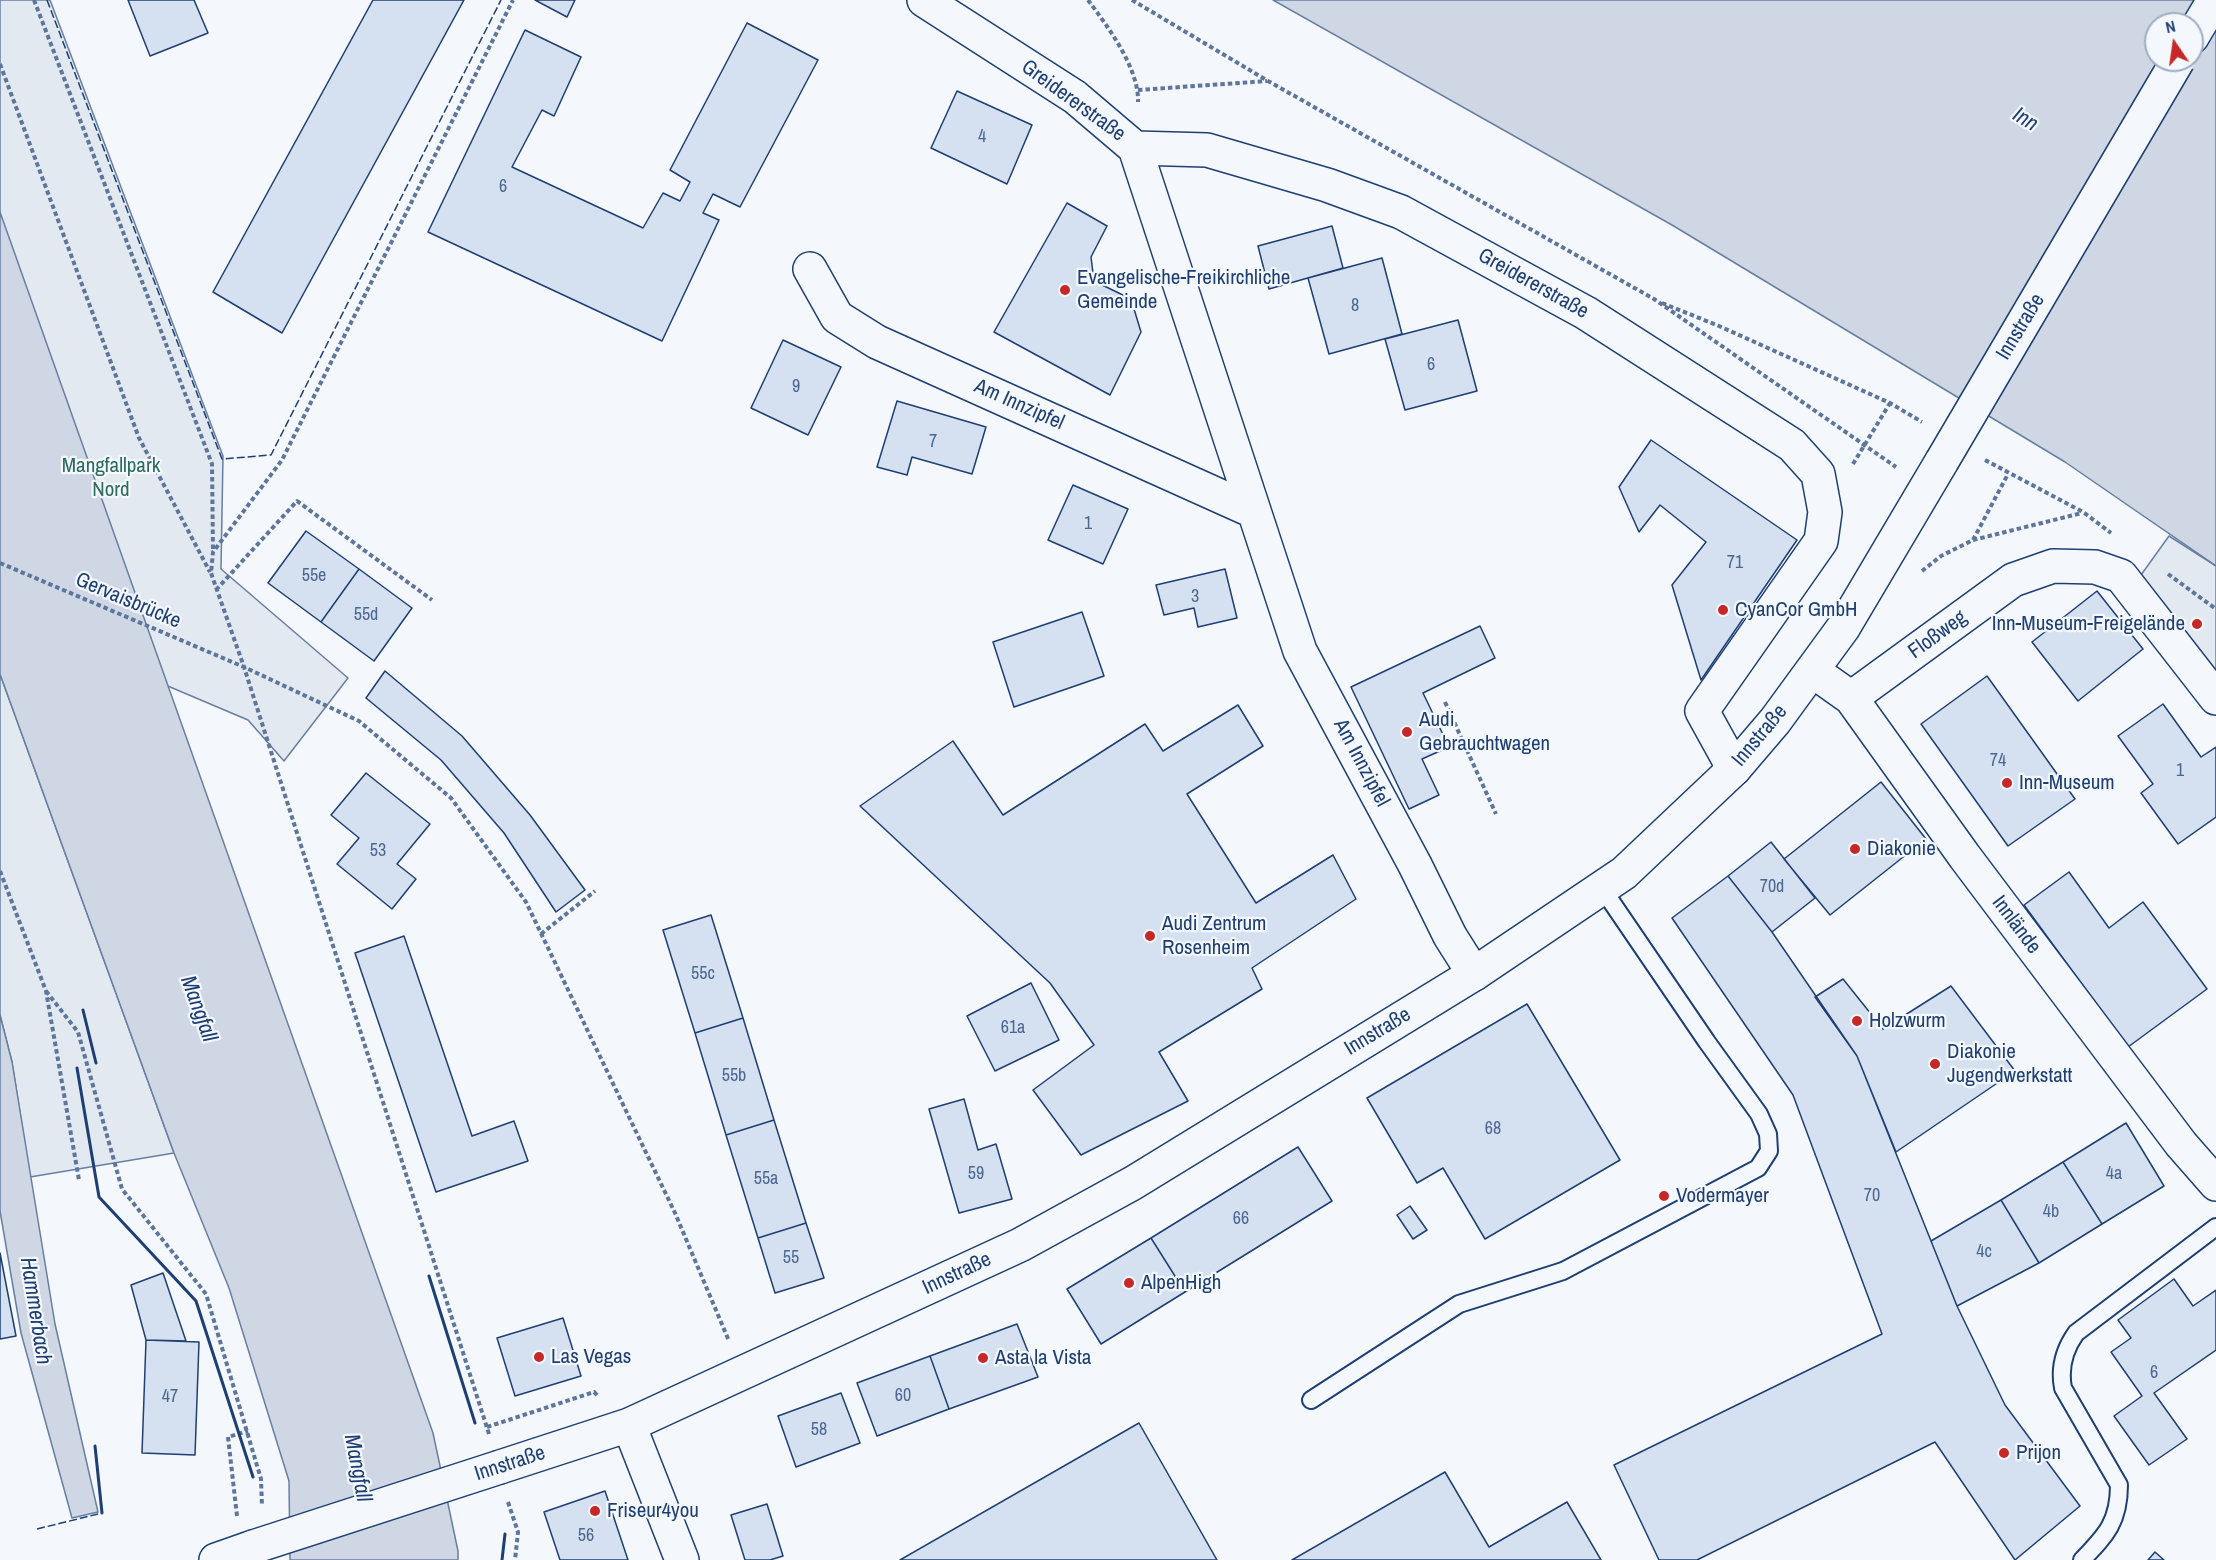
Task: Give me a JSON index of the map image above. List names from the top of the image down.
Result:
{
  "streets": {
    "street": [
      "Greidererstraße",
      "Innstraße",
      "Am Innzipfel",
      "Floßweg",
      "Innlände"
    ],
    "path": ["Gervaisbrücke"]
  },
  "crossings": [
    ["Greidererstraße", "Innstraße"],
    ["Greidererstraße", "Am Innzipfel"],
    ["Innstraße", "Am Innzipfel"],
    ["Innstraße", "Gervaisbrücke"],
    ["Innstraße", "Innlände"],
    ["Floßweg", "Innlände"]
  ],
  "water": ["Inn", "Mangfall", "Hammerbach"],
  "parks": ["Mangfallpark Nord"],
  "places": [
    "Evangelische-Freikirchliche Gemeinde",
    "CyanCor GmbH",
    "Inn-Museum-Freigelände",
    "Audi Gebrauchtwagen",
    "Inn-Museum",
    "Diakonie",
    "Audi Zentrum Rosenheim",
    "Holzwurm",
    "Diakonie Jugendwerkstatt",
    "Vodermayer",
    "AlpenHigh",
    "Las Vegas",
    "Asta la Vista",
    "Prijon",
    "Friseur4you"
  ],
  "house_numbers": [
    "4",
    "6",
    "8",
    "6",
    "9",
    "7",
    "1",
    "71",
    "55e",
    "3",
    "55d",
    "74",
    "1",
    "53",
    "70d",
    "55c",
    "61a",
    "55b",
    "68",
    "59",
    "4a",
    "55a",
    "70",
    "4b",
    "66",
    "4c",
    "55",
    "6",
    "60",
    "47",
    "58",
    "56"
  ],
  "north": "top"
}
